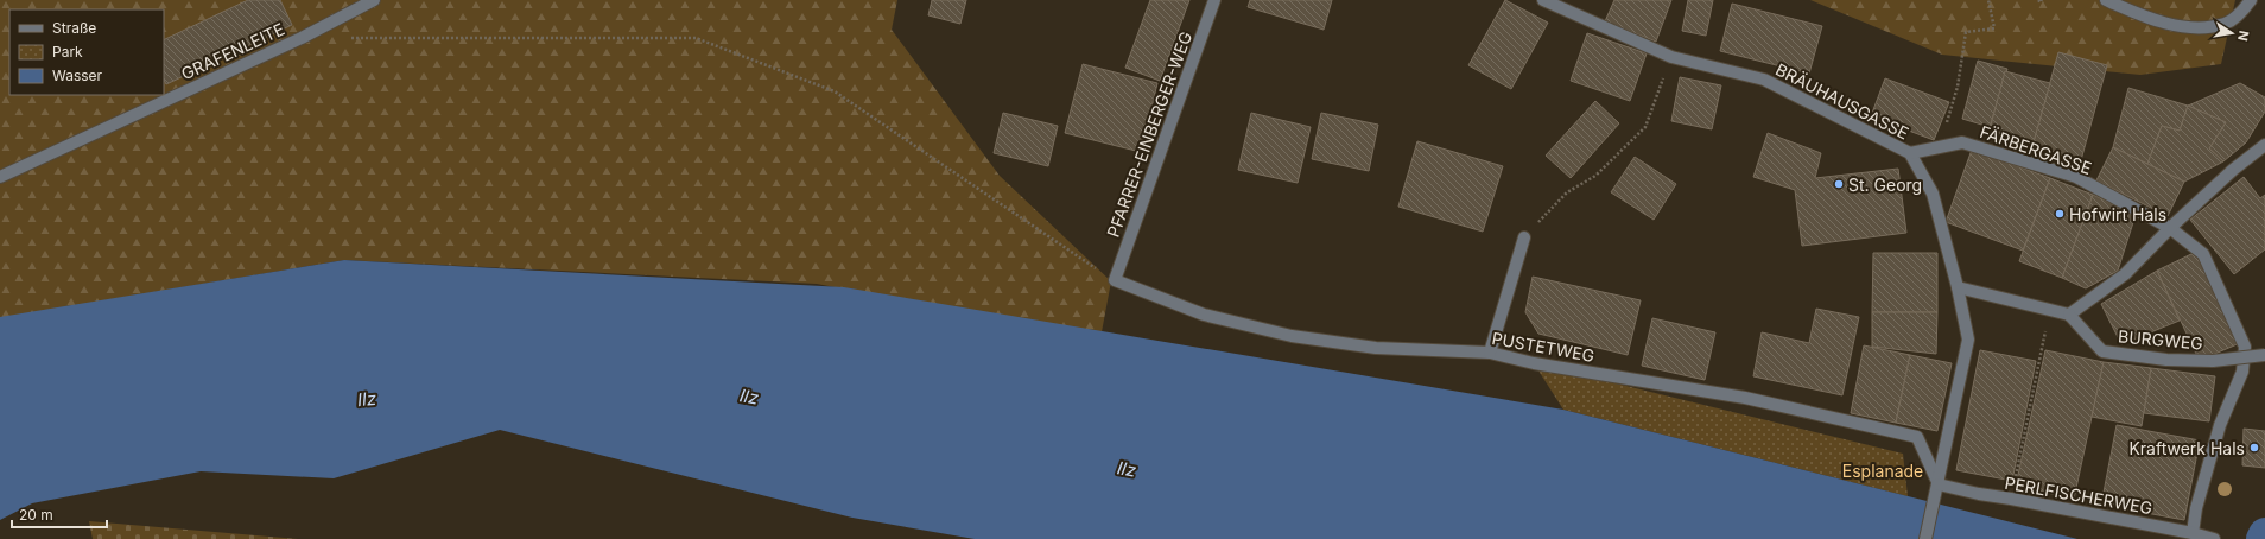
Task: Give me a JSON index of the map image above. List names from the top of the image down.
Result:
{
  "streets": {
    "street": [
      "GRAFENLEITE",
      "BRÄUHAUSGASSE",
      "PFARRER-EINBERGER-WEG",
      "FÄRBERGASSE",
      "BURGWEG",
      "PUSTETWEG",
      "PERLFISCHERWEG"
    ]
  },
  "crossings": [
    ["BRÄUHAUSGASSE", "FÄRBERGASSE"],
    ["BRÄUHAUSGASSE", "PUSTETWEG"],
    ["BRÄUHAUSGASSE", "PERLFISCHERWEG"],
    ["PFARRER-EINBERGER-WEG", "PUSTETWEG"],
    ["FÄRBERGASSE", "PERLFISCHERWEG"],
    ["PUSTETWEG", "PERLFISCHERWEG"]
  ],
  "water": ["Ilz"],
  "parks": ["Esplanade"],
  "places": ["St. Georg", "Hofwirt Hals", "Kraftwerk Hals"],
  "legend": ["Straße", "Park", "Wasser"],
  "scale_bar": "20 m",
  "north": "right"
}
